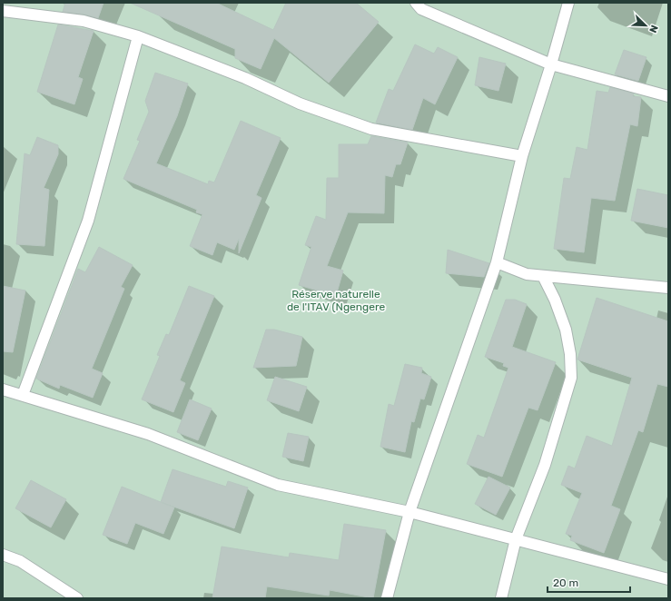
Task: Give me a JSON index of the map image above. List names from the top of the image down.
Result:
{
  "parks": ["Réserve naturelle de l'ITAV (Ngengere"],
  "scale_bar": "20 m",
  "north": "bottom right"
}
